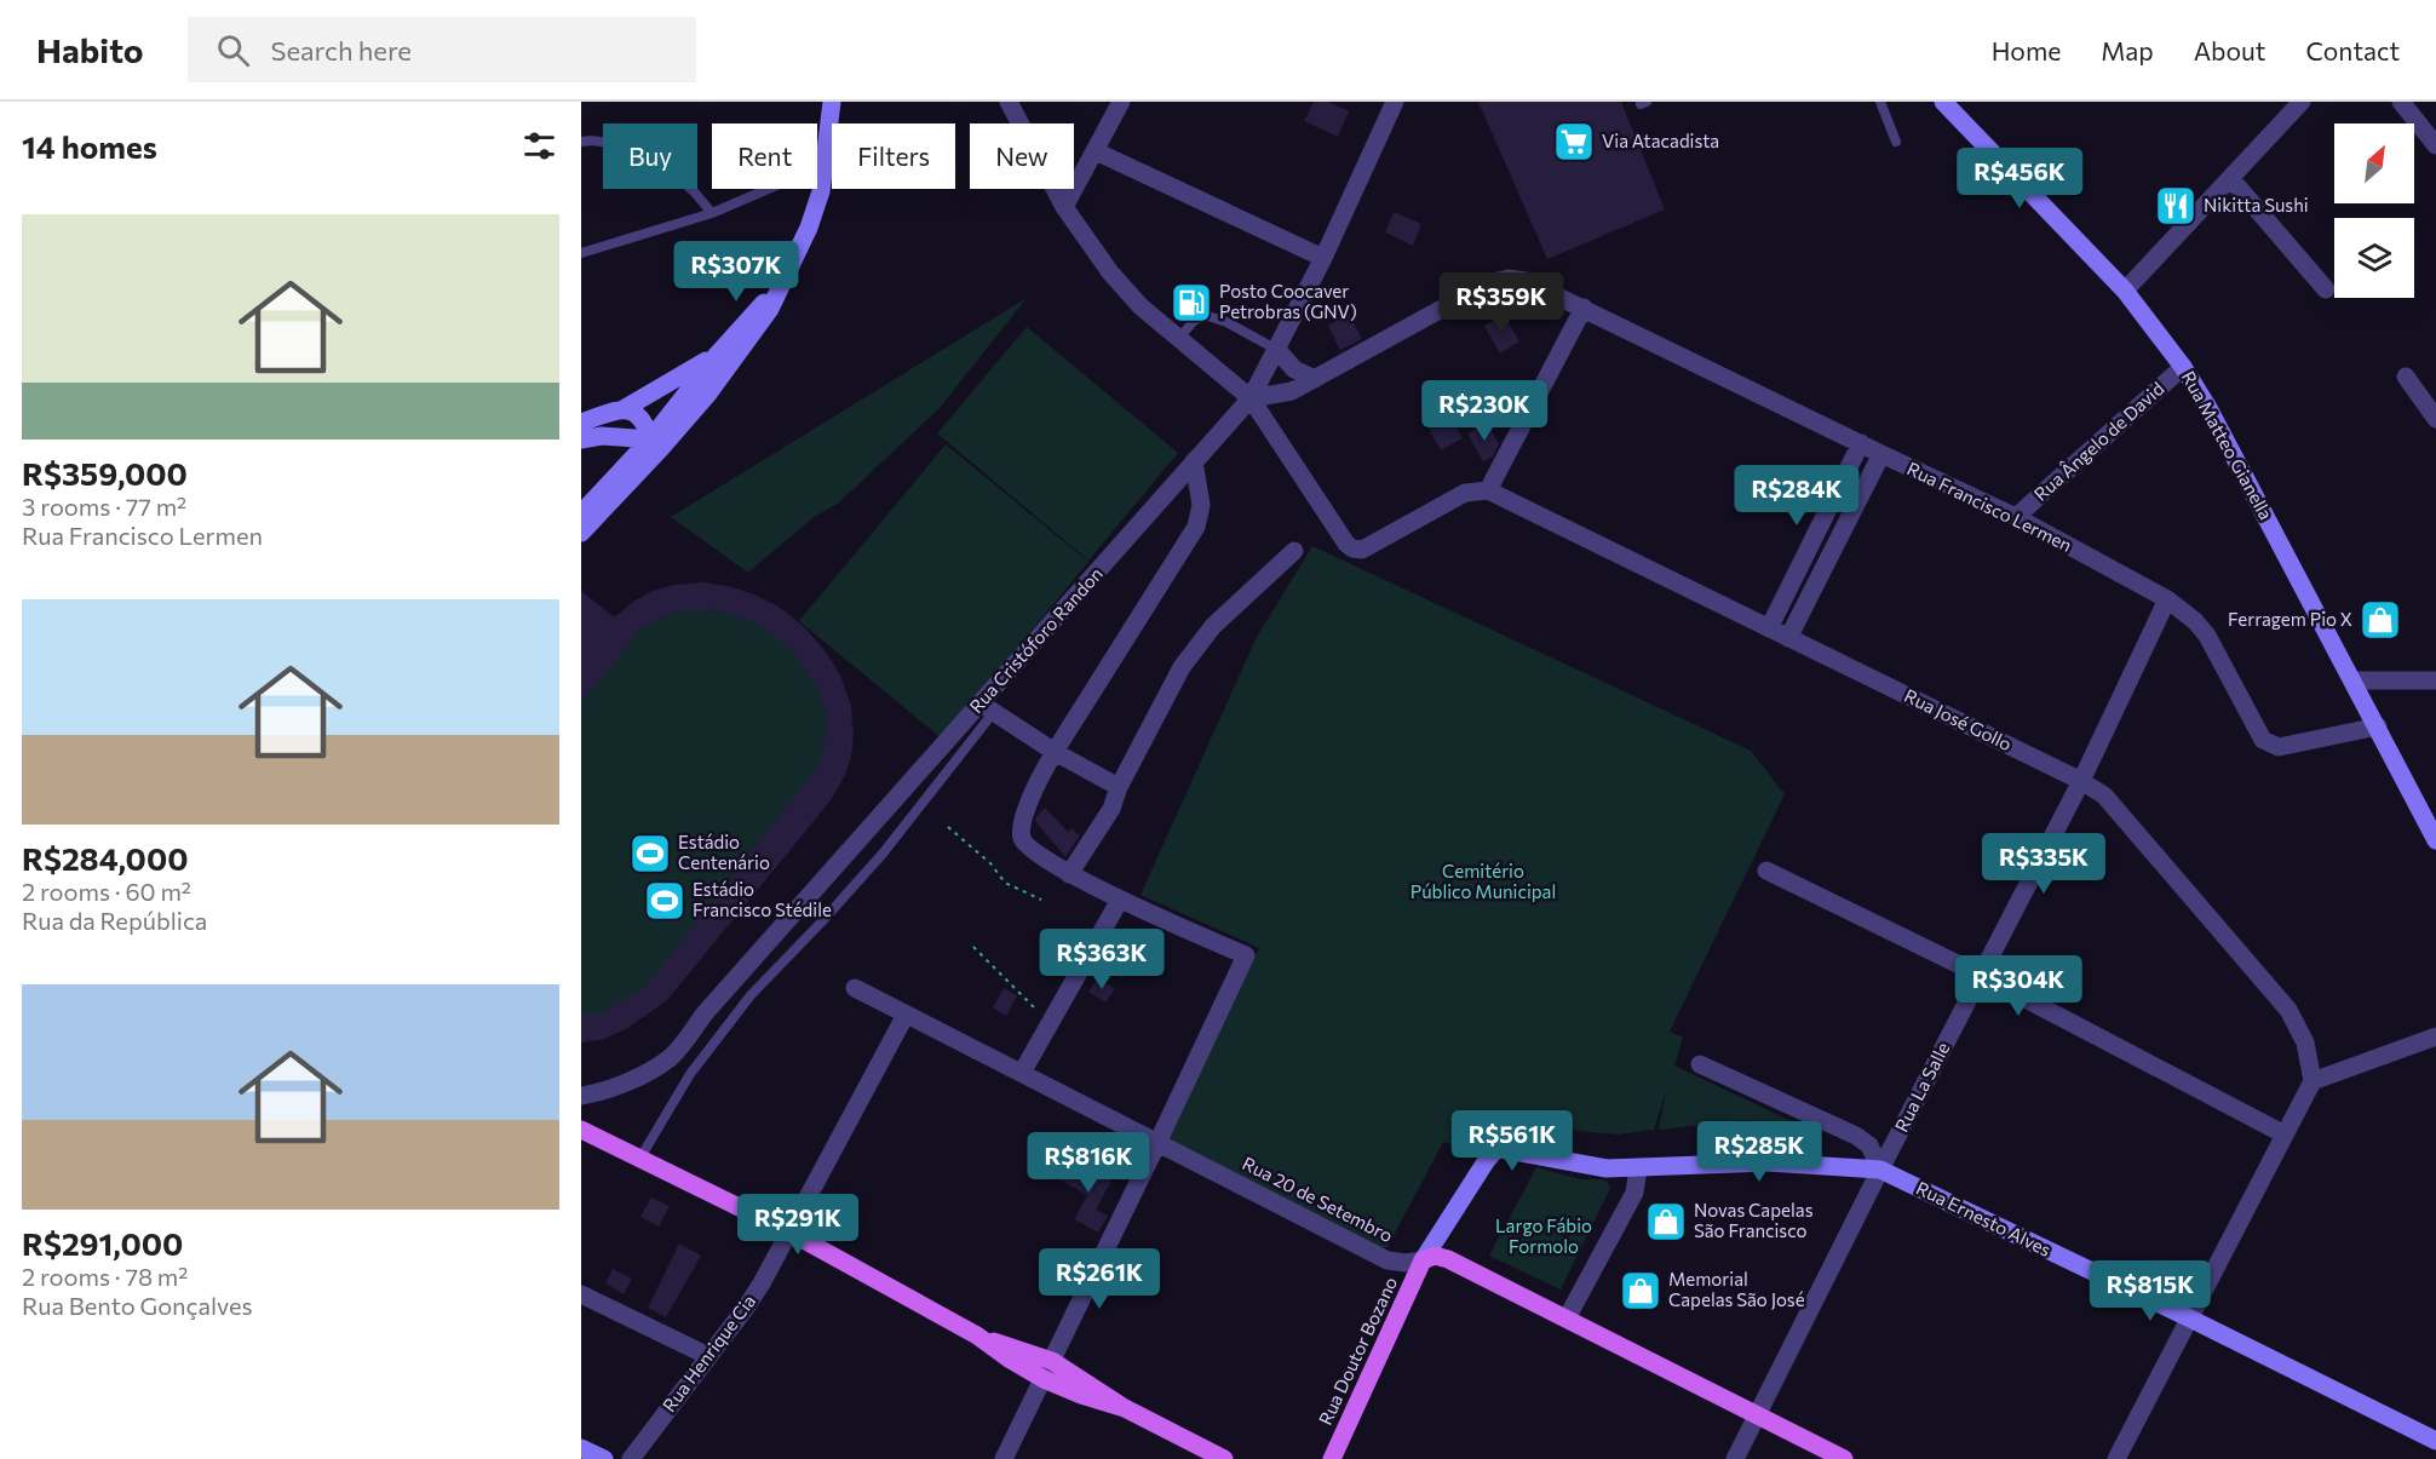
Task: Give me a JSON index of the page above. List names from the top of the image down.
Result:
{
  "streets": {
    "main road": [
      "Rua Matteo Gianella",
      "Rua 20 de Setembro",
      "Rua Ernesto Alves",
      "Rua Doutor Bozano"
    ],
    "street": [
      "Rua Ângelo de David",
      "Rua Francisco Lermen",
      "Rua Cristóforo Randon",
      "Rua José Gollo",
      "Rua La Salle",
      "Rua Henrique Cia"
    ]
  },
  "crossings": [
    ["Rua Ângelo de David", "Rua Matteo Gianella"],
    ["Rua Ângelo de David", "Rua Francisco Lermen"],
    ["Rua Matteo Gianella", "Rua Francisco Lermen"],
    ["Rua Francisco Lermen", "Rua Cristóforo Randon"],
    ["Rua Francisco Lermen", "Rua La Salle"],
    ["Rua José Gollo", "Rua La Salle"],
    ["Rua La Salle", "Rua 20 de Setembro"],
    ["Rua La Salle", "Rua Ernesto Alves"],
    ["Rua 20 de Setembro", "Rua Doutor Bozano"],
    ["Rua 20 de Setembro", "Rua Henrique Cia"]
  ],
  "parks": ["Cemitério Público Municipal", "Largo Fábio Formolo"],
  "places": {
    "supermarket": ["Via Atacadista"],
    "restaurant": ["Nikitta Sushi"],
    "fuel station": ["Posto Coocaver Petrobras (GNV)"],
    "shop": ["Ferragem Pio X", "Novas Capelas São Francisco", "Memorial Capelas São José"],
    "sports": ["Estádio Centenário", "Estádio Francisco Stédile"]
  },
  "north": "top right",
  "page": {
    "header": "Habito",
    "search": "Search here",
    "nav": [
      "Home",
      "Map",
      "About",
      "Contact"
    ],
    "heading": "14 homes",
    "chip": [
      "Buy",
      "Rent",
      "Filters",
      "New"
    ],
    "price": [
      "R$456K",
      "R$307K",
      "R$359K",
      "R$230K",
      "R$284K",
      "R$335K",
      "R$363K",
      "R$304K",
      "R$561K",
      "R$285K",
      "R$816K",
      "R$291K",
      "R$261K",
      "R$815K"
    ],
    "list": [
      {
        "name": "R$359,000",
        "note": "3 rooms · 77 m² · Rua Francisco Lermen"
      },
      {
        "name": "R$284,000",
        "note": "2 rooms · 60 m² · Rua da República"
      },
      {
        "name": "R$291,000",
        "note": "2 rooms · 78 m² · Rua Bento Gonçalves"
      }
    ]
  }
}
